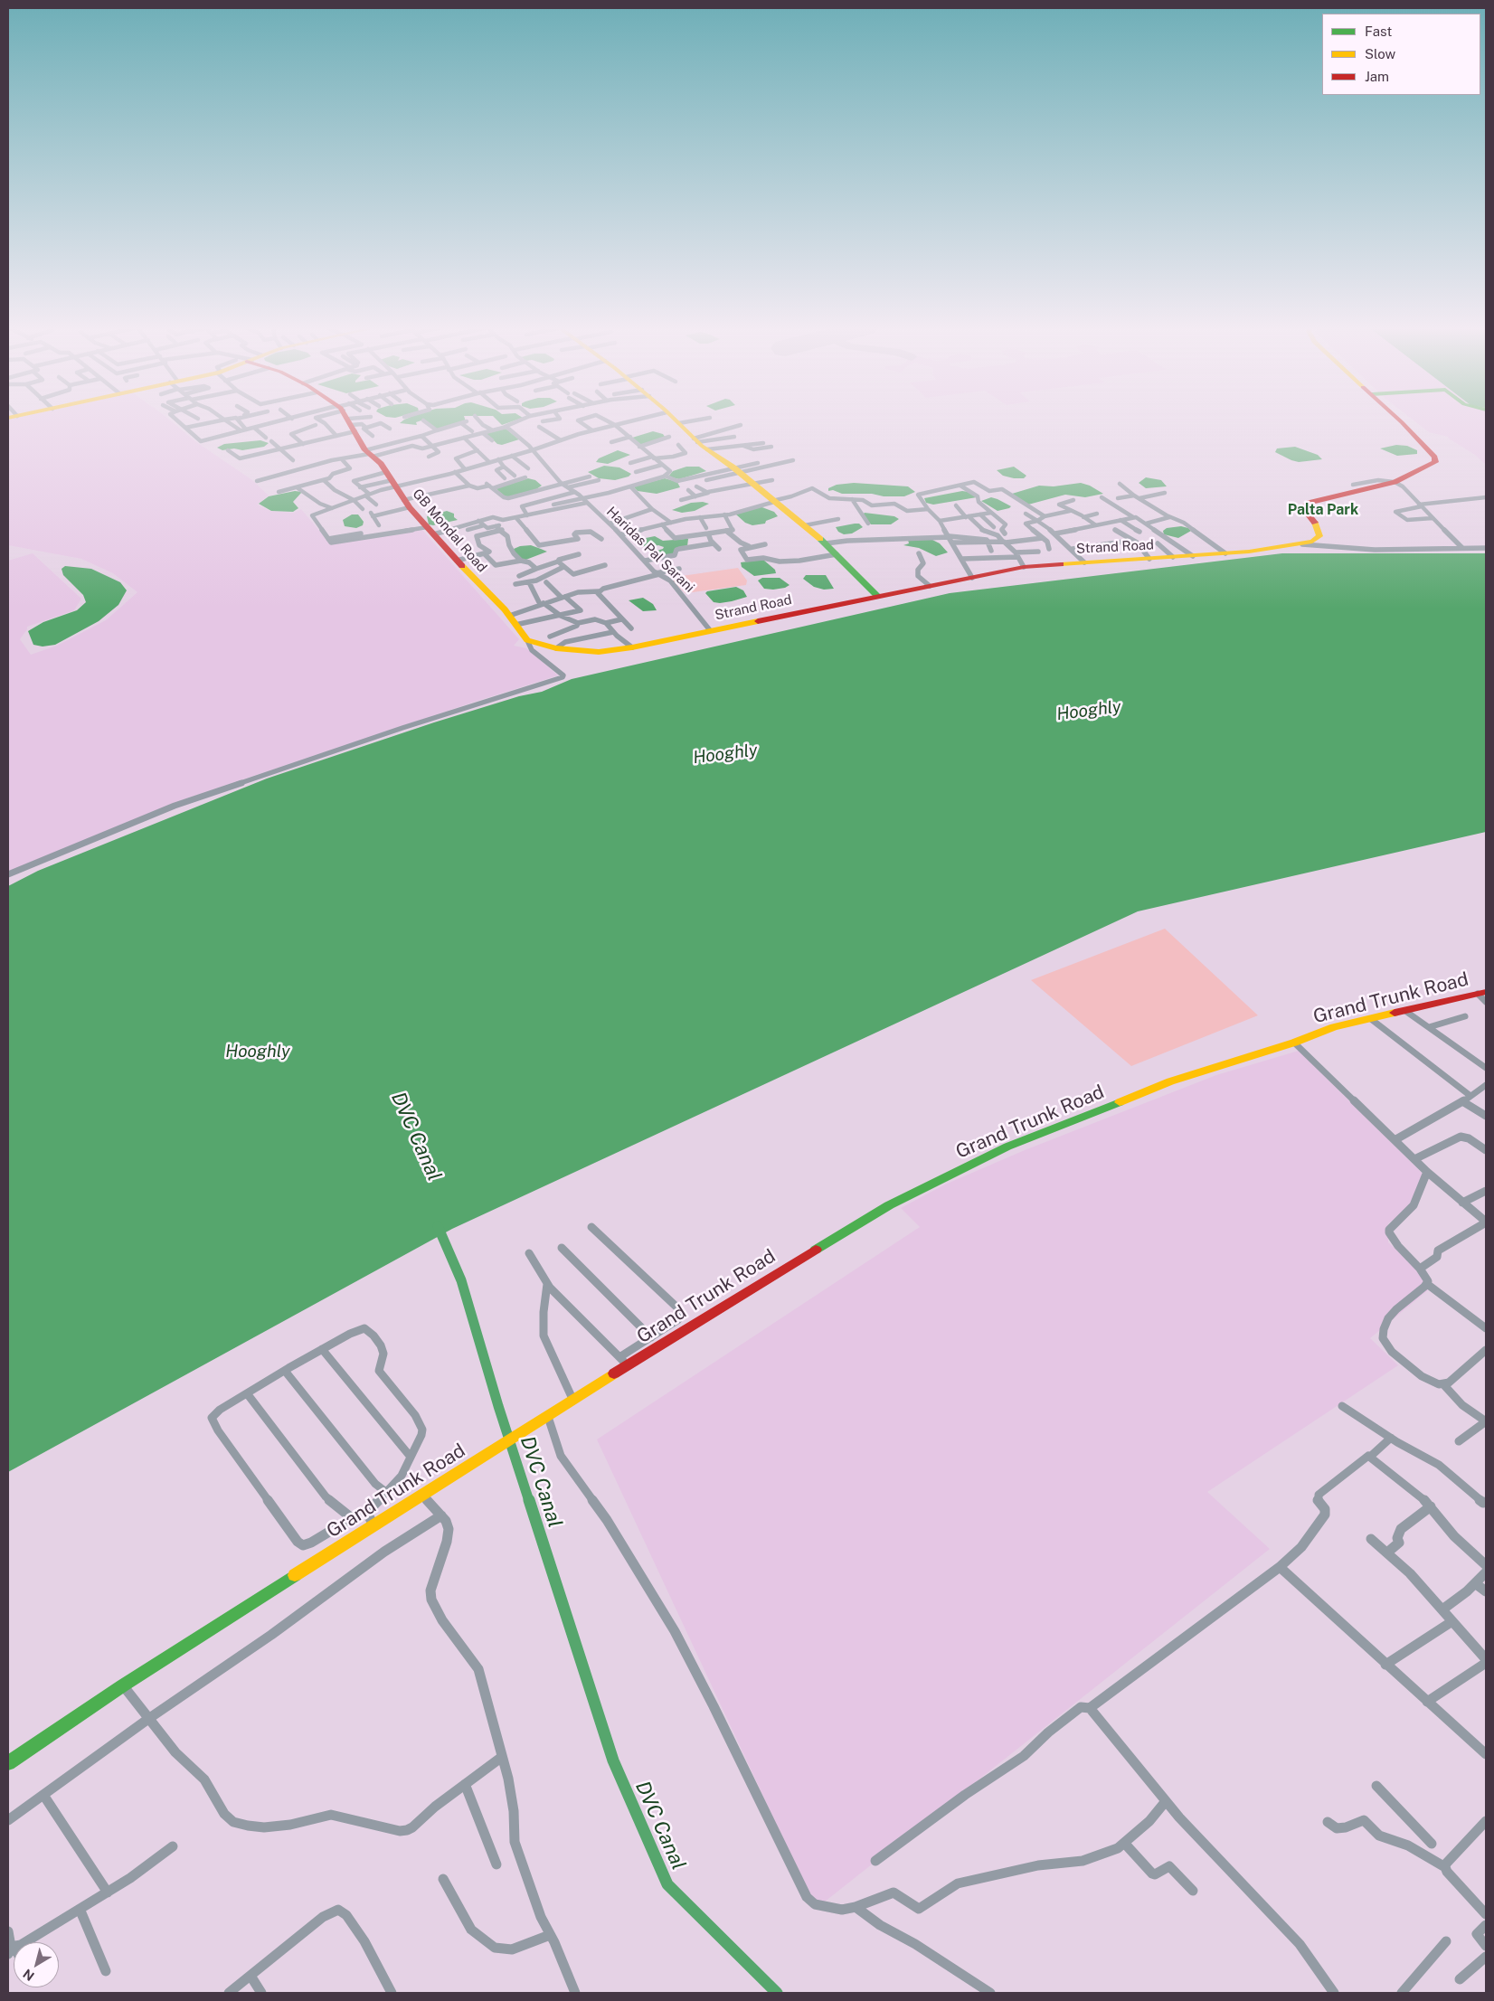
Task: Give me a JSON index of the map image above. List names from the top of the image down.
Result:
{
  "streets": {
    "street": [
      "GB Mondal Road",
      "Strand Road",
      "Haridas Pal Sarani",
      "Grand Trunk Road"
    ]
  },
  "crossings": [
    ["Strand Road", "Haridas Pal Sarani"]
  ],
  "districts": ["Palta Park"],
  "water": ["Hooghly", "DVC Canal"],
  "legend": ["Fast", "Slow", "Jam"],
  "north": "bottom left"
}
